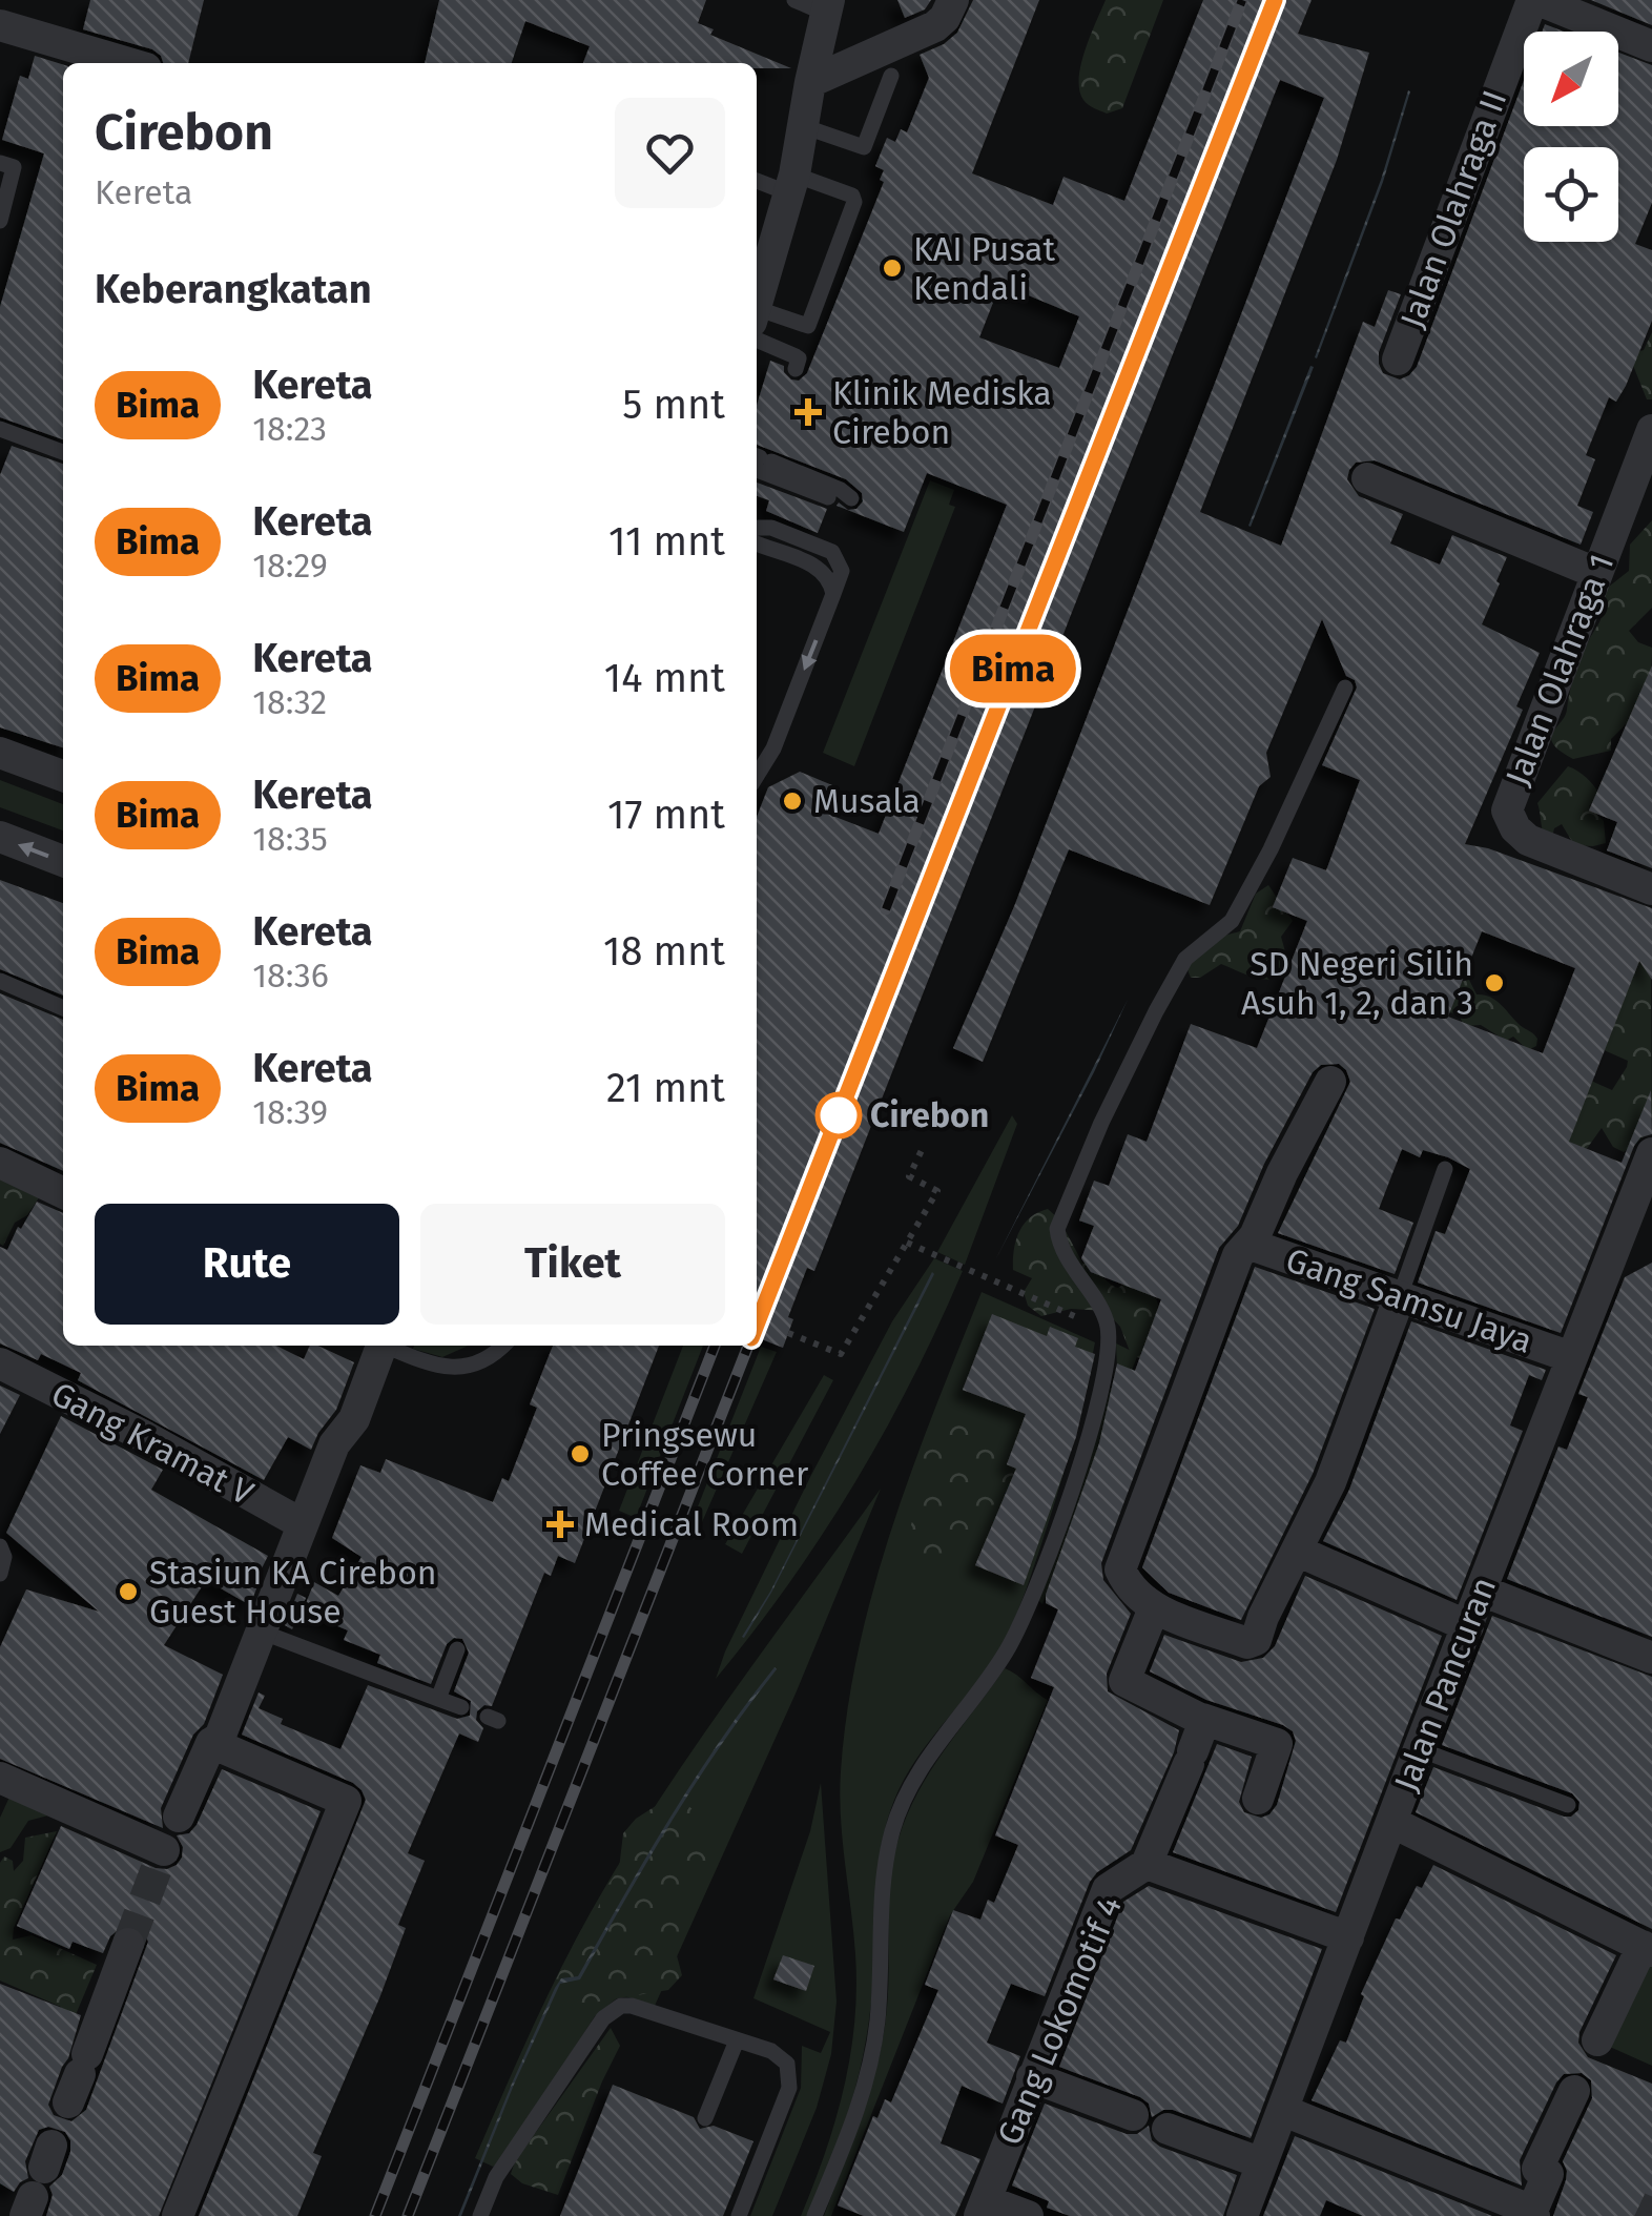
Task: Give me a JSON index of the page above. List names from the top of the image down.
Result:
{
  "streets": {
    "street": [
      "Jalan Olahraga II",
      "Jalan Olahraga 1",
      "Gang Samsu Jaya",
      "Gang Kramat V",
      "Jalan Pancuran",
      "Gang Lokomotif 4"
    ]
  },
  "crossings": [
    ["Gang Samsu Jaya", "Jalan Pancuran"],
    ["Jalan Pancuran", "Gang Lokomotif 4"]
  ],
  "places": {
    "other": [
      "KAI Pusat Kendali",
      "Musala",
      "SD Negeri Silih Asuh 1, 2, dan 3",
      "Cirebon",
      "Pringsewu Coffee Corner",
      "Stasiun KA Cirebon Guest House"
    ],
    "health": ["Klinik Mediska Cirebon", "Medical Room"]
  },
  "north": "bottom left",
  "page": {
    "on_map": "Bima",
    "heading": [
      ["Cirebon", "Kereta"],
      "Keberangkatan"
    ],
    "list": [
      {
        "mark": "Bima",
        "name": "Kereta",
        "note": "18:23",
        "value": "5 mnt"
      },
      {
        "mark": "Bima",
        "name": "Kereta",
        "note": "18:29",
        "value": "11 mnt"
      },
      {
        "mark": "Bima",
        "name": "Kereta",
        "note": "18:32",
        "value": "14 mnt"
      },
      {
        "mark": "Bima",
        "name": "Kereta",
        "note": "18:35",
        "value": "17 mnt"
      },
      {
        "mark": "Bima",
        "name": "Kereta",
        "note": "18:36",
        "value": "18 mnt"
      },
      {
        "mark": "Bima",
        "name": "Kereta",
        "note": "18:39",
        "value": "21 mnt"
      }
    ],
    "buttons": ["Rute", "Tiket"]
  }
}
